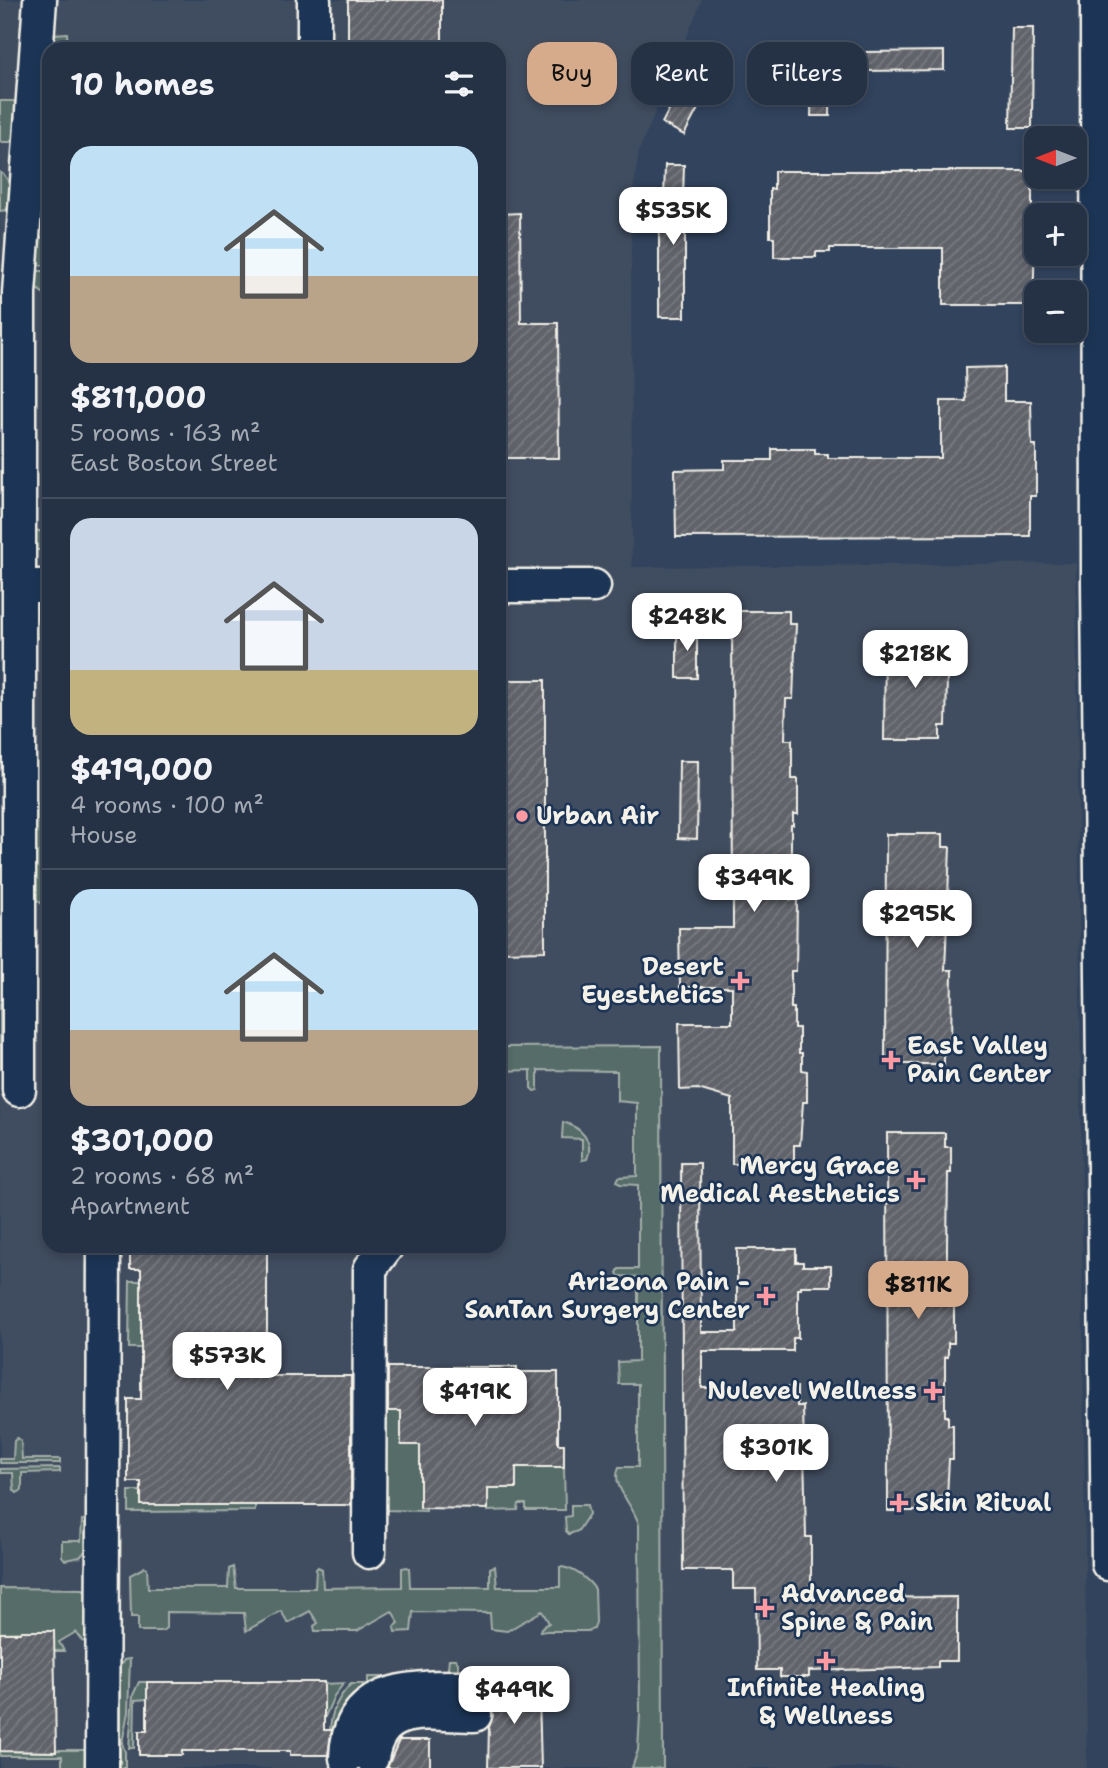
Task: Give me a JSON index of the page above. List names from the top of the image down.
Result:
{
  "places": {
    "other": ["Urban Air"],
    "health": [
      "Desert Eyesthetics",
      "East Valley Pain Center",
      "Mercy Grace Medical Aesthetics",
      "Arizona Pain - SanTan Surgery Center",
      "Nulevel Wellness",
      "Skin Ritual",
      "Advanced Spine & Pain",
      "Infinite Healing & Wellness"
    ]
  },
  "north": "left",
  "page": {
    "chip": ["Buy", "Rent", "Filters"],
    "heading": "10 homes",
    "map_buttons": ["+", "−"],
    "list": [
      {
        "name": "$811,000",
        "note": "5 rooms · 163 m² · East Boston Street"
      },
      {
        "name": "$419,000",
        "note": "4 rooms · 100 m² · House"
      },
      {
        "name": "$301,000",
        "note": "2 rooms · 68 m² · Apartment"
      }
    ],
    "price": [
      "$535K",
      "$248K",
      "$218K",
      "$349K",
      "$295K",
      "$811K",
      "$573K",
      "$419K",
      "$301K",
      "$449K"
    ]
  }
}
